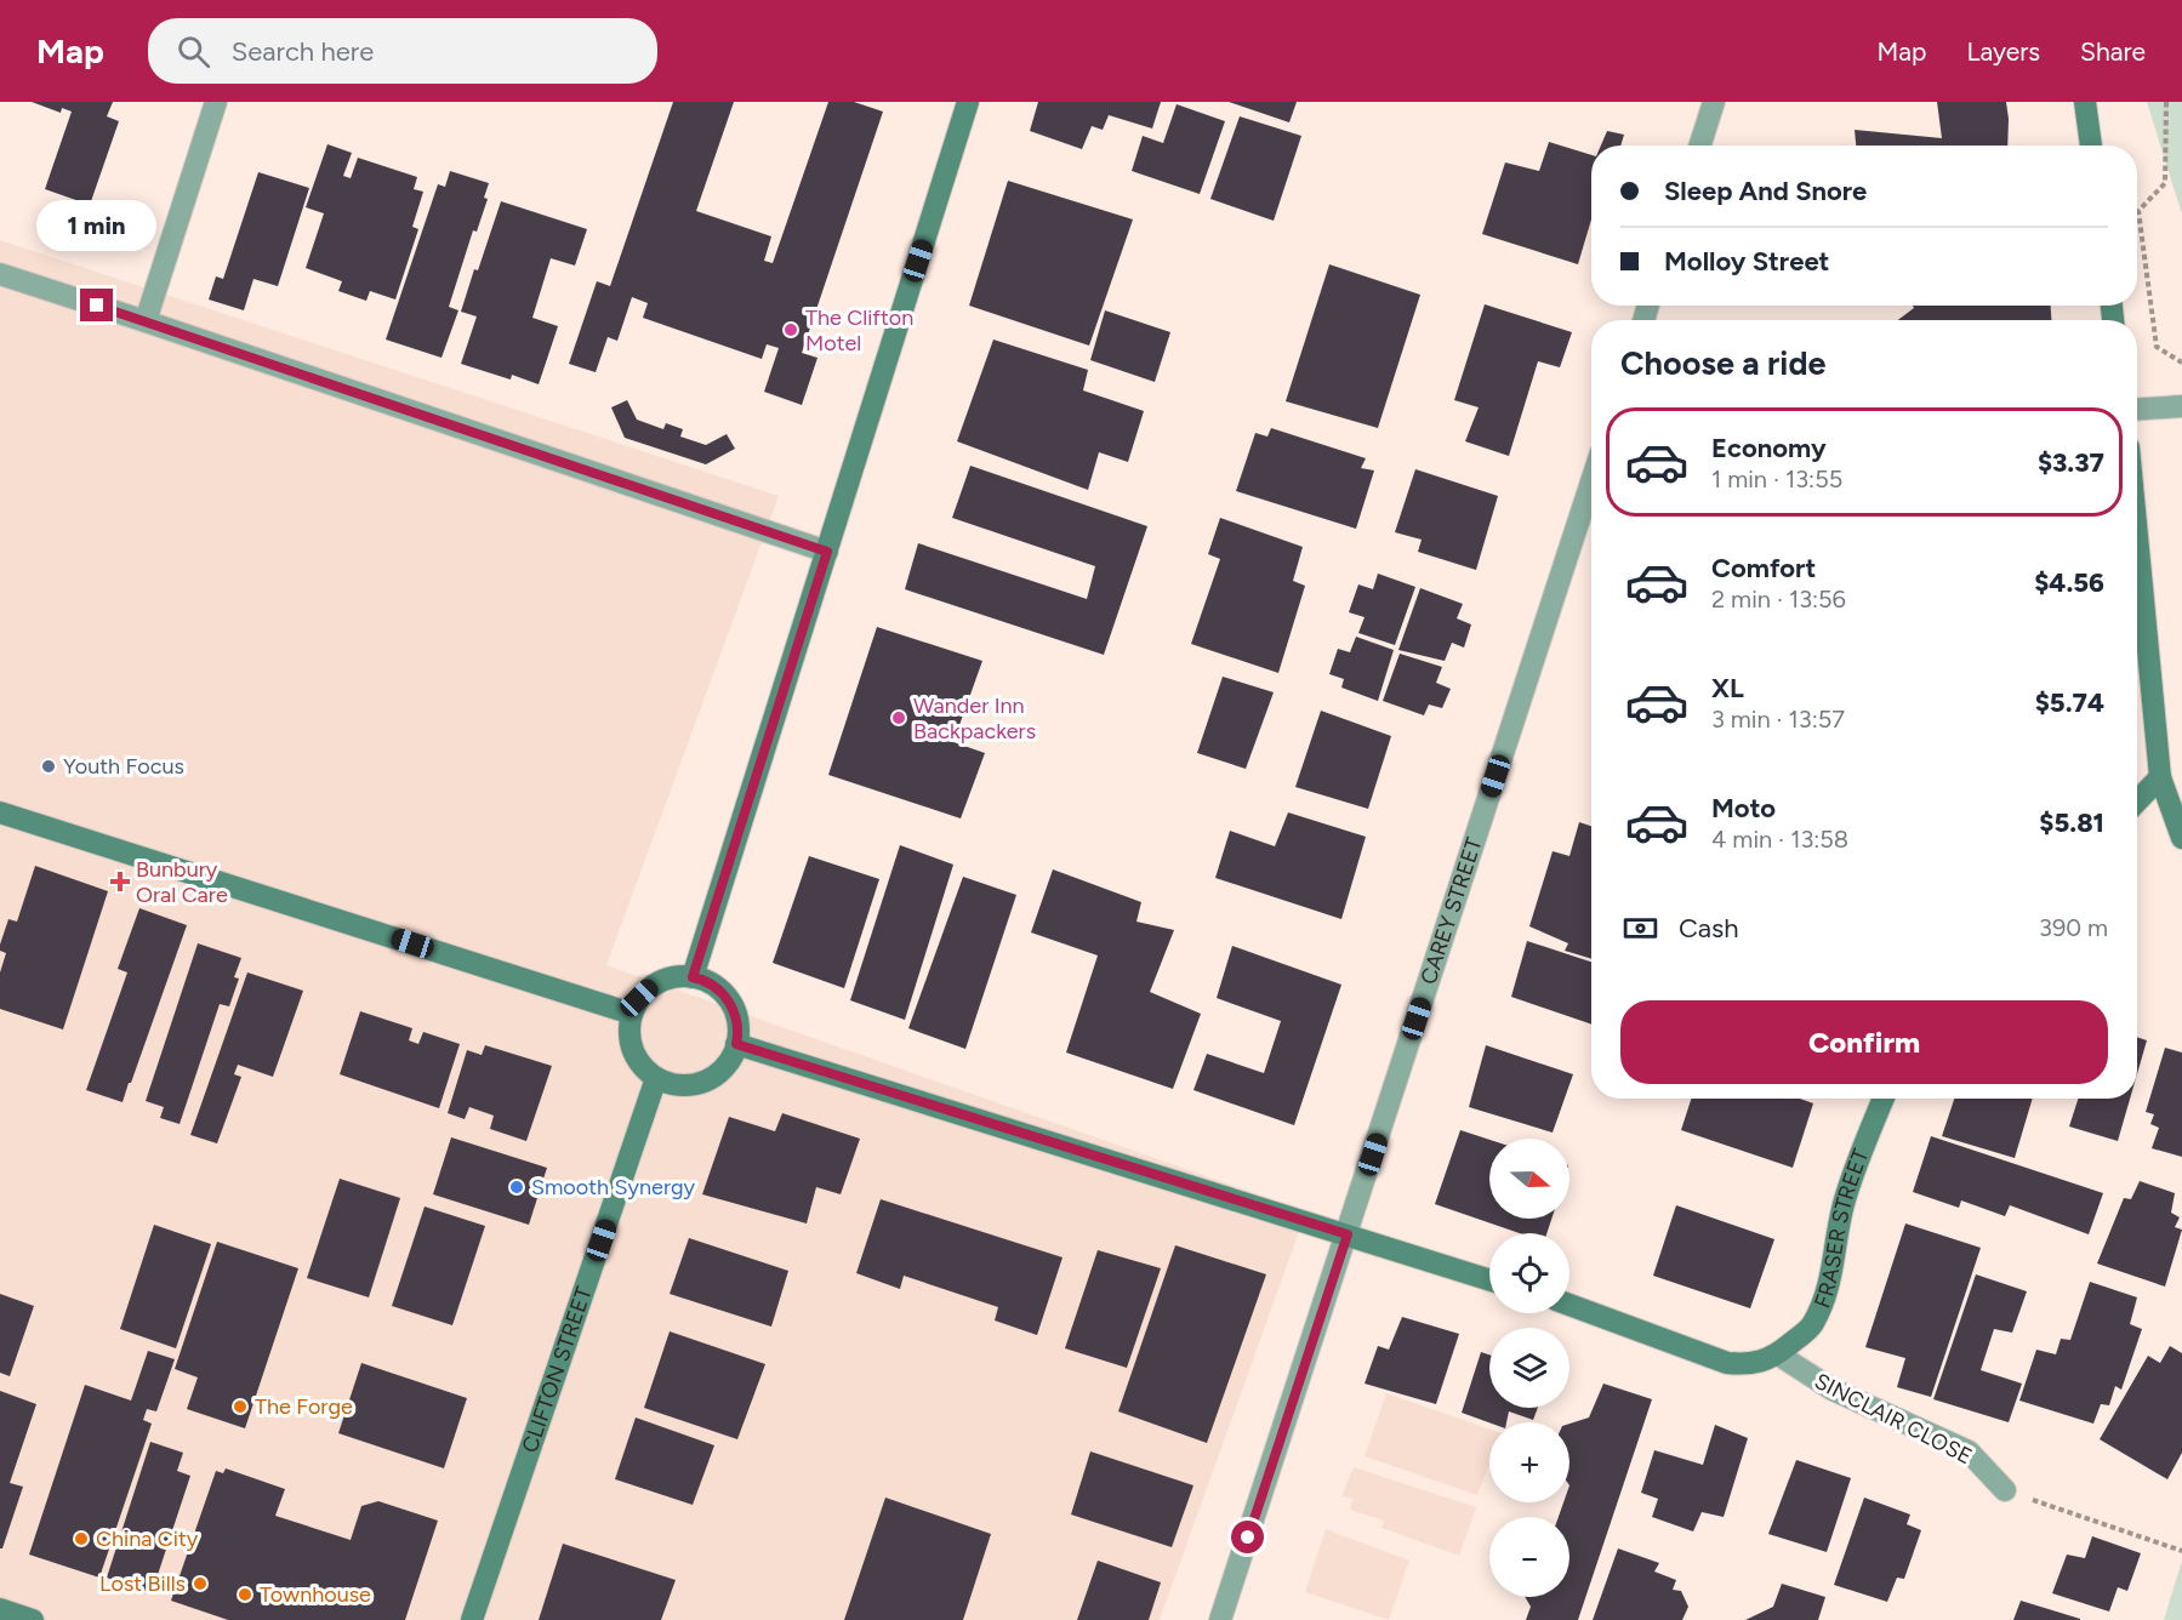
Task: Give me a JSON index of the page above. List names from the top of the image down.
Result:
{
  "streets": {
    "street": [
      "CAREY STREET",
      "FRASER STREET",
      "CLIFTON STREET",
      "SINCLAIR CLOSE"
    ]
  },
  "crossings": [
    ["FRASER STREET", "SINCLAIR CLOSE"]
  ],
  "places": {
    "other": [
      "The Clifton Motel",
      "Wander Inn Backpackers",
      "Youth Focus",
      "Smooth Synergy",
      "The Forge",
      "China City",
      "Lost Bills",
      "Townhouse"
    ],
    "health": ["Bunbury Oral Care"]
  },
  "north": "right",
  "page": {
    "header": "Map",
    "search": "Search here",
    "nav": ["Map", "Layers", "Share"],
    "banner": ["Sleep And Snore", "Molloy Street"],
    "bubble": "1 min",
    "heading": "Choose a ride",
    "list": [
      {
        "name": "Economy",
        "note": "1 min · 13:55",
        "value": "$3.37"
      },
      {
        "name": "Comfort",
        "note": "2 min · 13:56",
        "value": "$4.56"
      },
      {
        "name": "XL",
        "note": "3 min · 13:57",
        "value": "$5.74"
      },
      {
        "name": "Moto",
        "note": "4 min · 13:58",
        "value": "$5.81"
      }
    ],
    "pay": ["Cash", "390 m"],
    "buttons": "Confirm",
    "map_buttons": ["+", "−"]
  }
}
